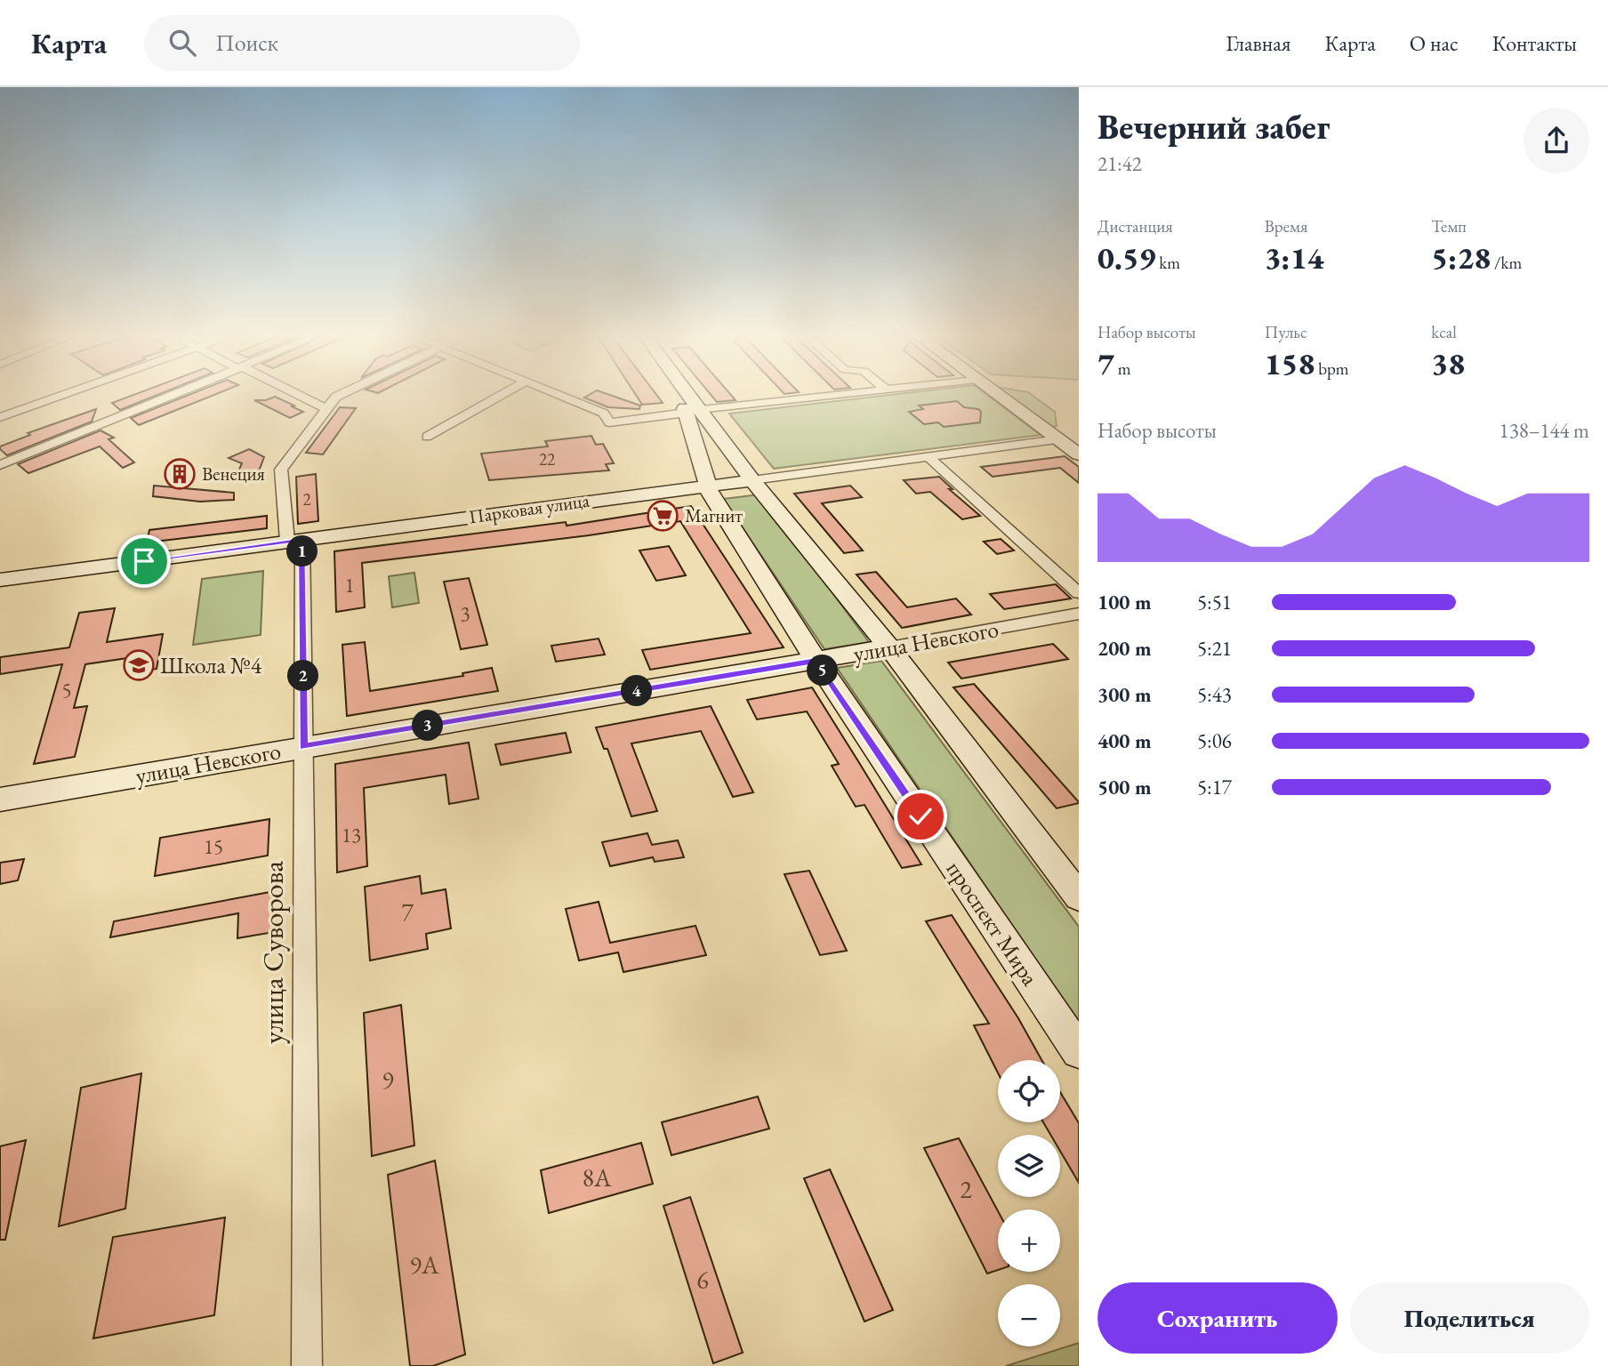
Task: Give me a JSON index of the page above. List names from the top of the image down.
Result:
{
  "streets": {
    "main road": ["Парковая улица", "улица Невского", "проспект Мира"],
    "street": ["улица Суворова"]
  },
  "crossings": [
    ["Парковая улица", "проспект Мира"],
    ["Парковая улица", "улица Суворова"],
    ["улица Невского", "проспект Мира"],
    ["улица Невского", "улица Суворова"]
  ],
  "places": {
    "building": ["Венеция"],
    "supermarket": ["Магнит"],
    "school or university": ["Школа №4"]
  },
  "house_numbers": [
    "22",
    "2",
    "1",
    "3",
    "5",
    "13",
    "15",
    "7",
    "9",
    "8А",
    "2",
    "9А",
    "6"
  ],
  "page": {
    "header": "Карта",
    "search": "Поиск",
    "nav": [
      "Главная",
      "Карта",
      "О нас",
      "Контакты"
    ],
    "heading": ["Вечерний забег", "21:42"],
    "stats": [
      ["Дистанция", "0.59 km"],
      ["Время", "3:14"],
      ["Темп", "5:28 /km"],
      ["Набор высоты", "7 m"],
      ["Пульс", "158 bpm"],
      ["kcal", "38"]
    ],
    "chart": ["Набор высоты", "138–144 m"],
    "pins": [
      "1",
      "5",
      "2",
      "4",
      "3"
    ],
    "list": [
      {
        "name": "100 m",
        "note": "5:51"
      },
      {
        "name": "200 m",
        "note": "5:21"
      },
      {
        "name": "300 m",
        "note": "5:43"
      },
      {
        "name": "400 m",
        "note": "5:06"
      },
      {
        "name": "500 m",
        "note": "5:17"
      }
    ],
    "map_buttons": ["+", "−"],
    "buttons": ["Сохранить", "Поделиться"]
  }
}
